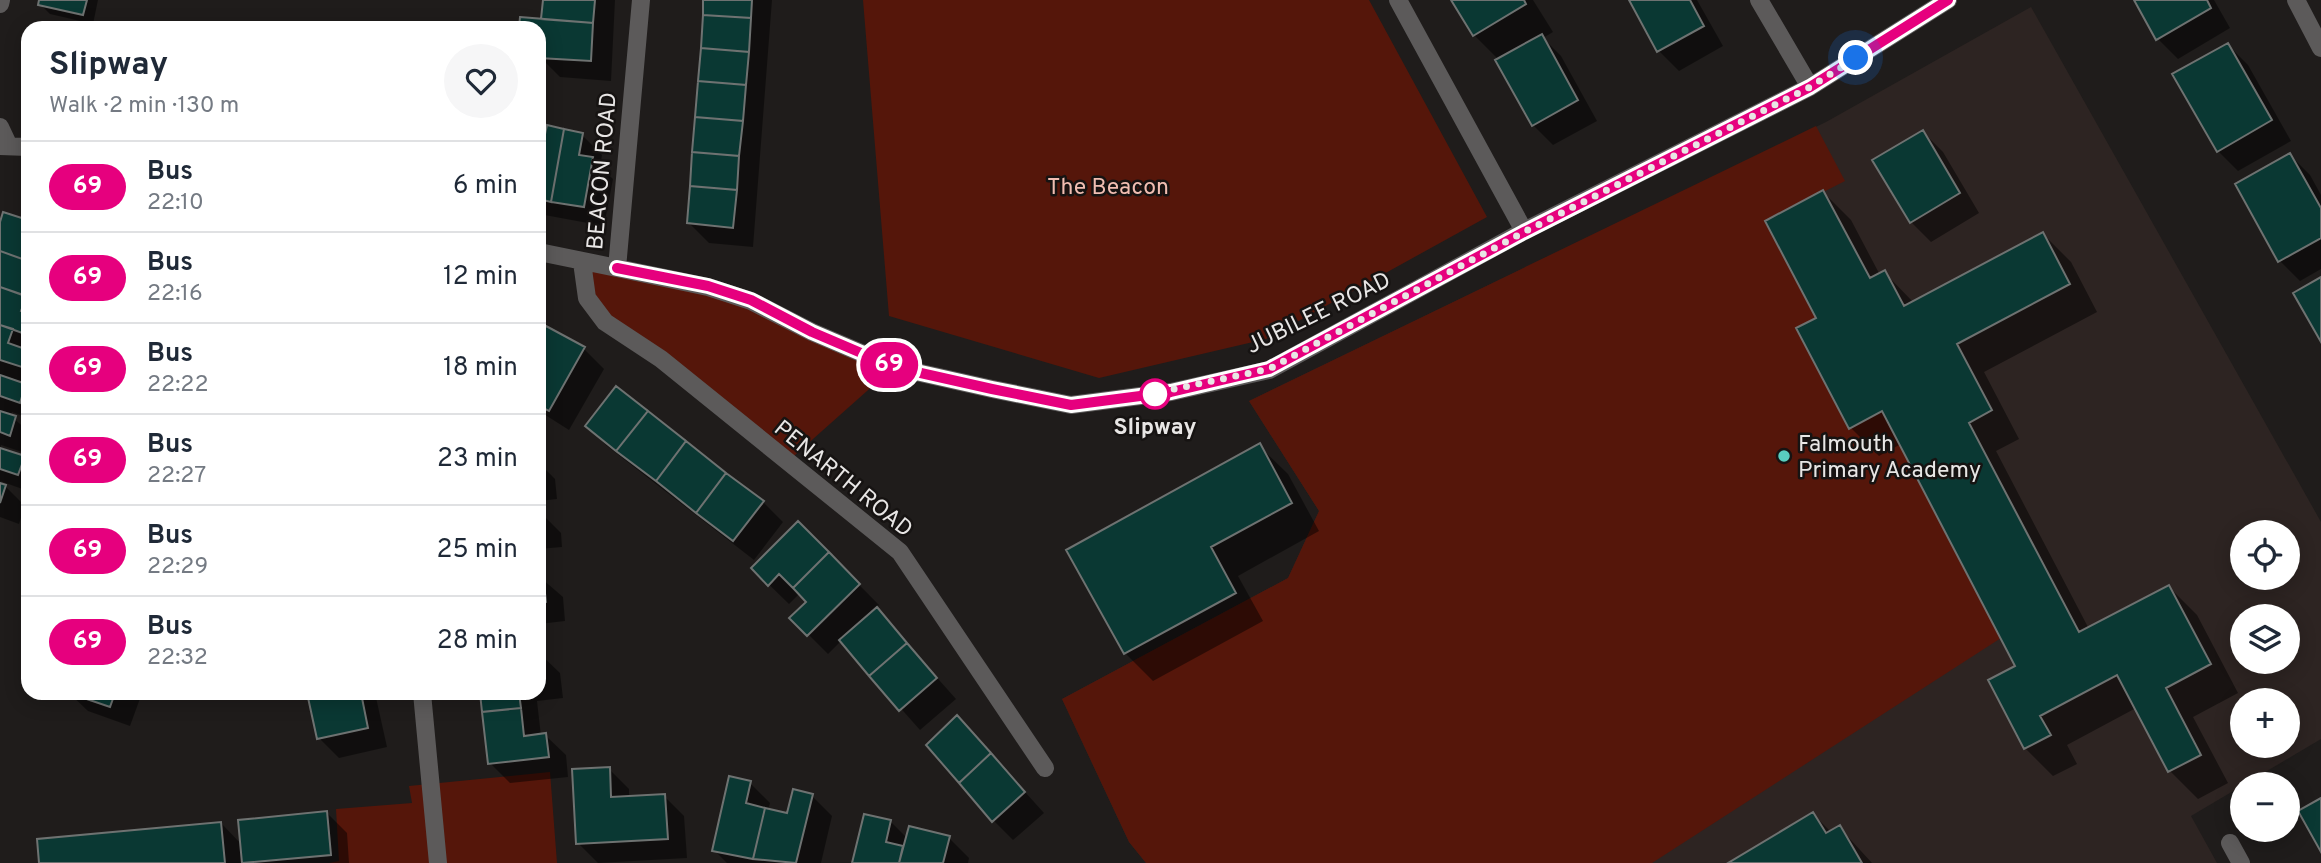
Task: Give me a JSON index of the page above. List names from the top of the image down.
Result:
{
  "streets": {
    "street": ["BEACON ROAD", "JUBILEE ROAD", "PENARTH ROAD"]
  },
  "crossings": [
    ["BEACON ROAD", "JUBILEE ROAD"],
    ["BEACON ROAD", "PENARTH ROAD"]
  ],
  "parks": ["The Beacon"],
  "places": ["Slipway", "Falmouth Primary Academy"],
  "lines": ["bus line 69"],
  "page": {
    "on_map": "69",
    "heading": ["Slipway", "Walk · 2 min · 130 m"],
    "list": [
      {
        "mark": "69",
        "name": "Bus",
        "note": "22:10",
        "value": "6 min"
      },
      {
        "mark": "69",
        "name": "Bus",
        "note": "22:16",
        "value": "12 min"
      },
      {
        "mark": "69",
        "name": "Bus",
        "note": "22:22",
        "value": "18 min"
      },
      {
        "mark": "69",
        "name": "Bus",
        "note": "22:27",
        "value": "23 min"
      },
      {
        "mark": "69",
        "name": "Bus",
        "note": "22:29",
        "value": "25 min"
      },
      {
        "mark": "69",
        "name": "Bus",
        "note": "22:32",
        "value": "28 min"
      }
    ],
    "map_buttons": ["+", "−"]
  }
}
